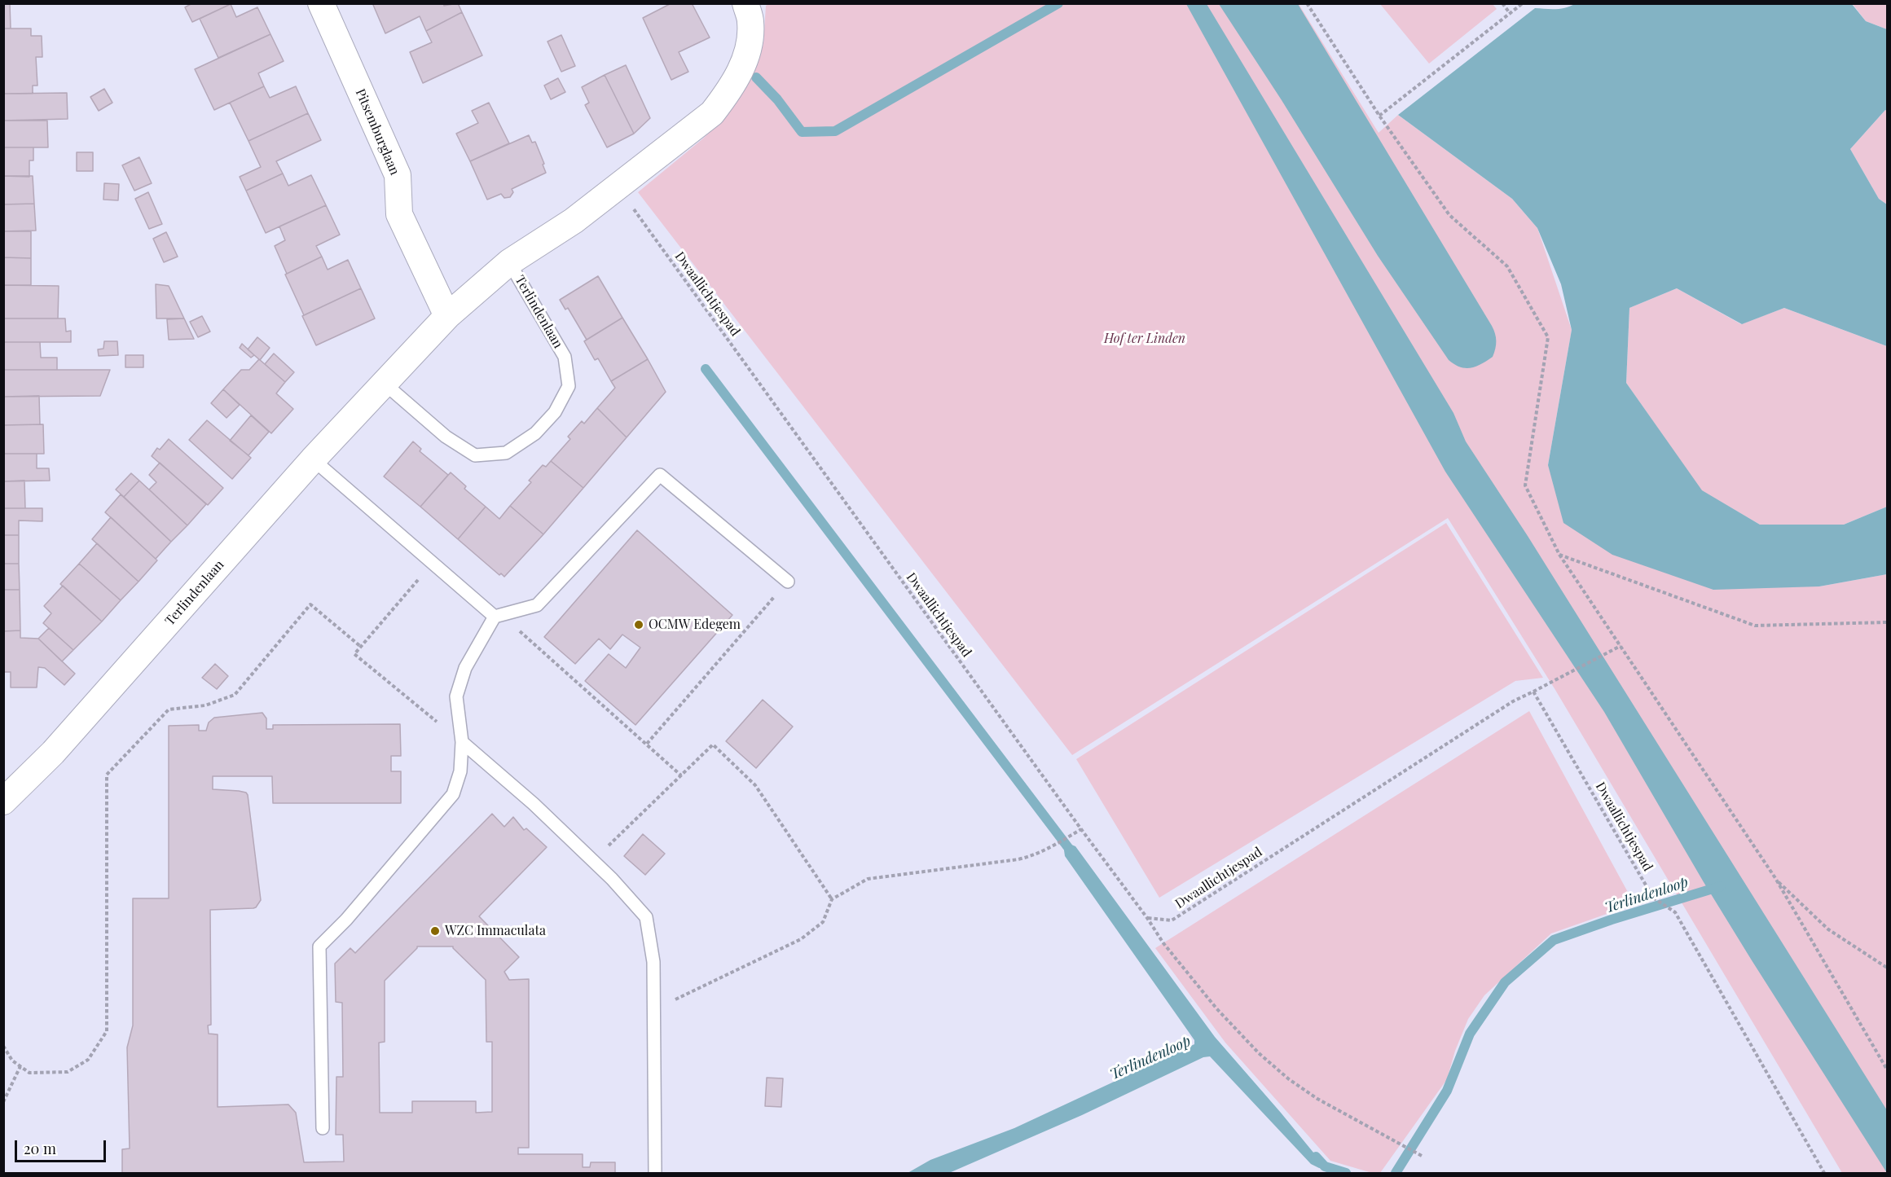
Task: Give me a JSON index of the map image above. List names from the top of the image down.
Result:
{
  "streets": {
    "street": ["Pitsemburglaan", "Terlindenlaan"],
    "path": ["Dwaallichtjespad"]
  },
  "crossings": [
    ["Pitsemburglaan", "Terlindenlaan"],
    ["Dwaallichtjespad", "Terlindenlaan"]
  ],
  "water": ["Terlindenloop"],
  "parks": ["Hof ter Linden"],
  "places": ["OCMW Edegem", "WZC Immaculata"],
  "scale_bar": "20 m"
}
